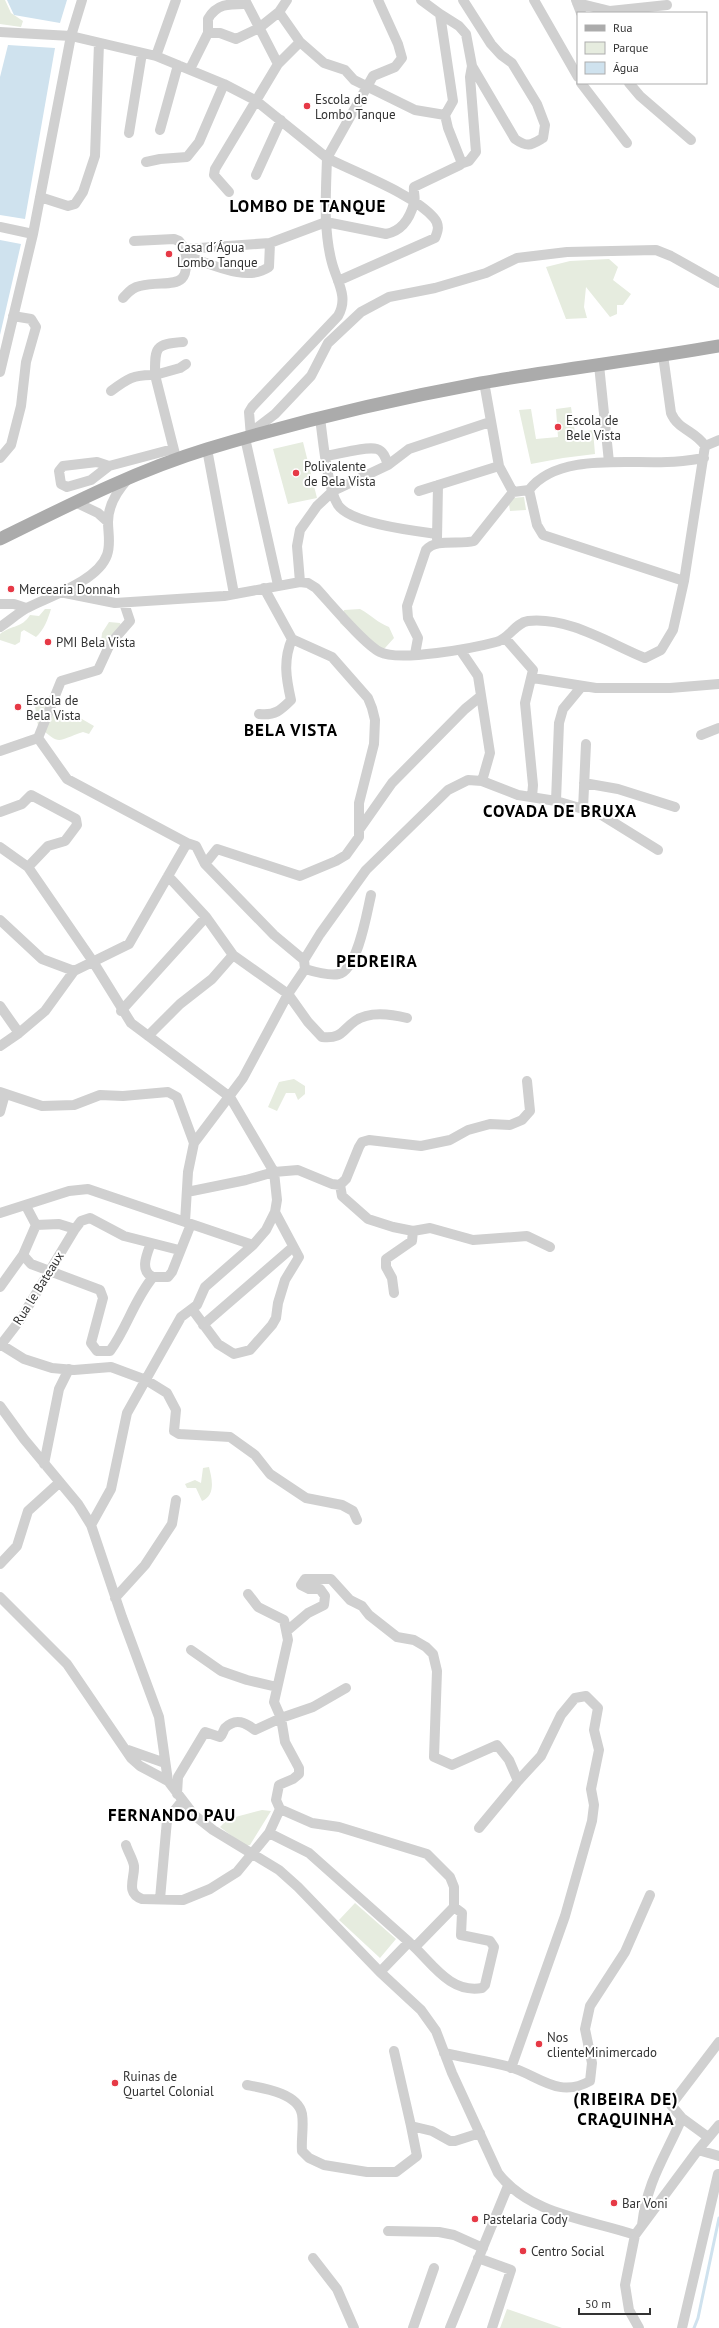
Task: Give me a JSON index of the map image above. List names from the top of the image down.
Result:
{
  "streets": {
    "street": ["Rua le Bateaux"]
  },
  "districts": [
    "LOMBO DE TANQUE",
    "BELA VISTA",
    "COVADA DE BRUXA",
    "PEDREIRA",
    "FERNANDO PAU",
    "(RIBEIRA DE) CRAQUINHA"
  ],
  "places": [
    "Escola de Lombo Tanque",
    "Casa d´Água Lombo Tanque",
    "Escola de Bele Vista",
    "Polivalente de Bela Vista",
    "Mercearia Donnah",
    "PMI Bela Vista",
    "Escola de Bela Vista",
    "Nos clienteMinimercado",
    "Ruinas de Quartel Colonial",
    "Bar Voni",
    "Pastelaria Cody",
    "Centro Social"
  ],
  "legend": ["Rua", "Parque", "Água"],
  "scale_bar": "50 m"
}
